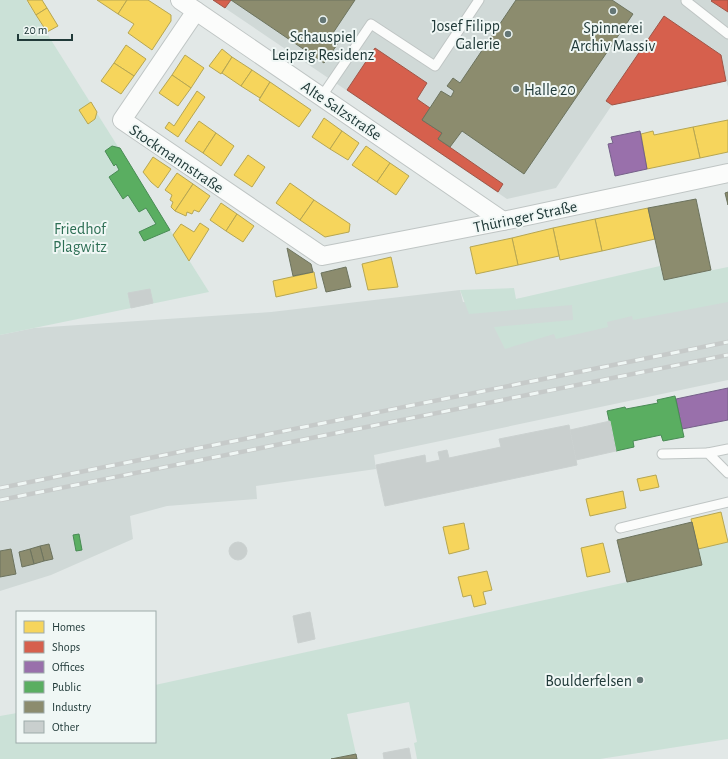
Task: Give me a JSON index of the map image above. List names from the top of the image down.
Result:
{
  "streets": {
    "street": ["Alte Salzstraße", "Stockmannstraße", "Thüringer Straße"]
  },
  "crossings": [
    ["Alte Salzstraße", "Stockmannstraße"],
    ["Alte Salzstraße", "Thüringer Straße"],
    ["Stockmannstraße", "Thüringer Straße"]
  ],
  "parks": ["Friedhof Plagwitz"],
  "places": [
    "Spinnerei Archiv Massiv",
    "Schauspiel Leipzig Residenz",
    "Josef Filipp Galerie",
    "Halle 20",
    "Boulderfelsen"
  ],
  "legend": [
    "Homes",
    "Shops",
    "Offices",
    "Public",
    "Industry",
    "Other"
  ],
  "scale_bar": "20 m"
}
